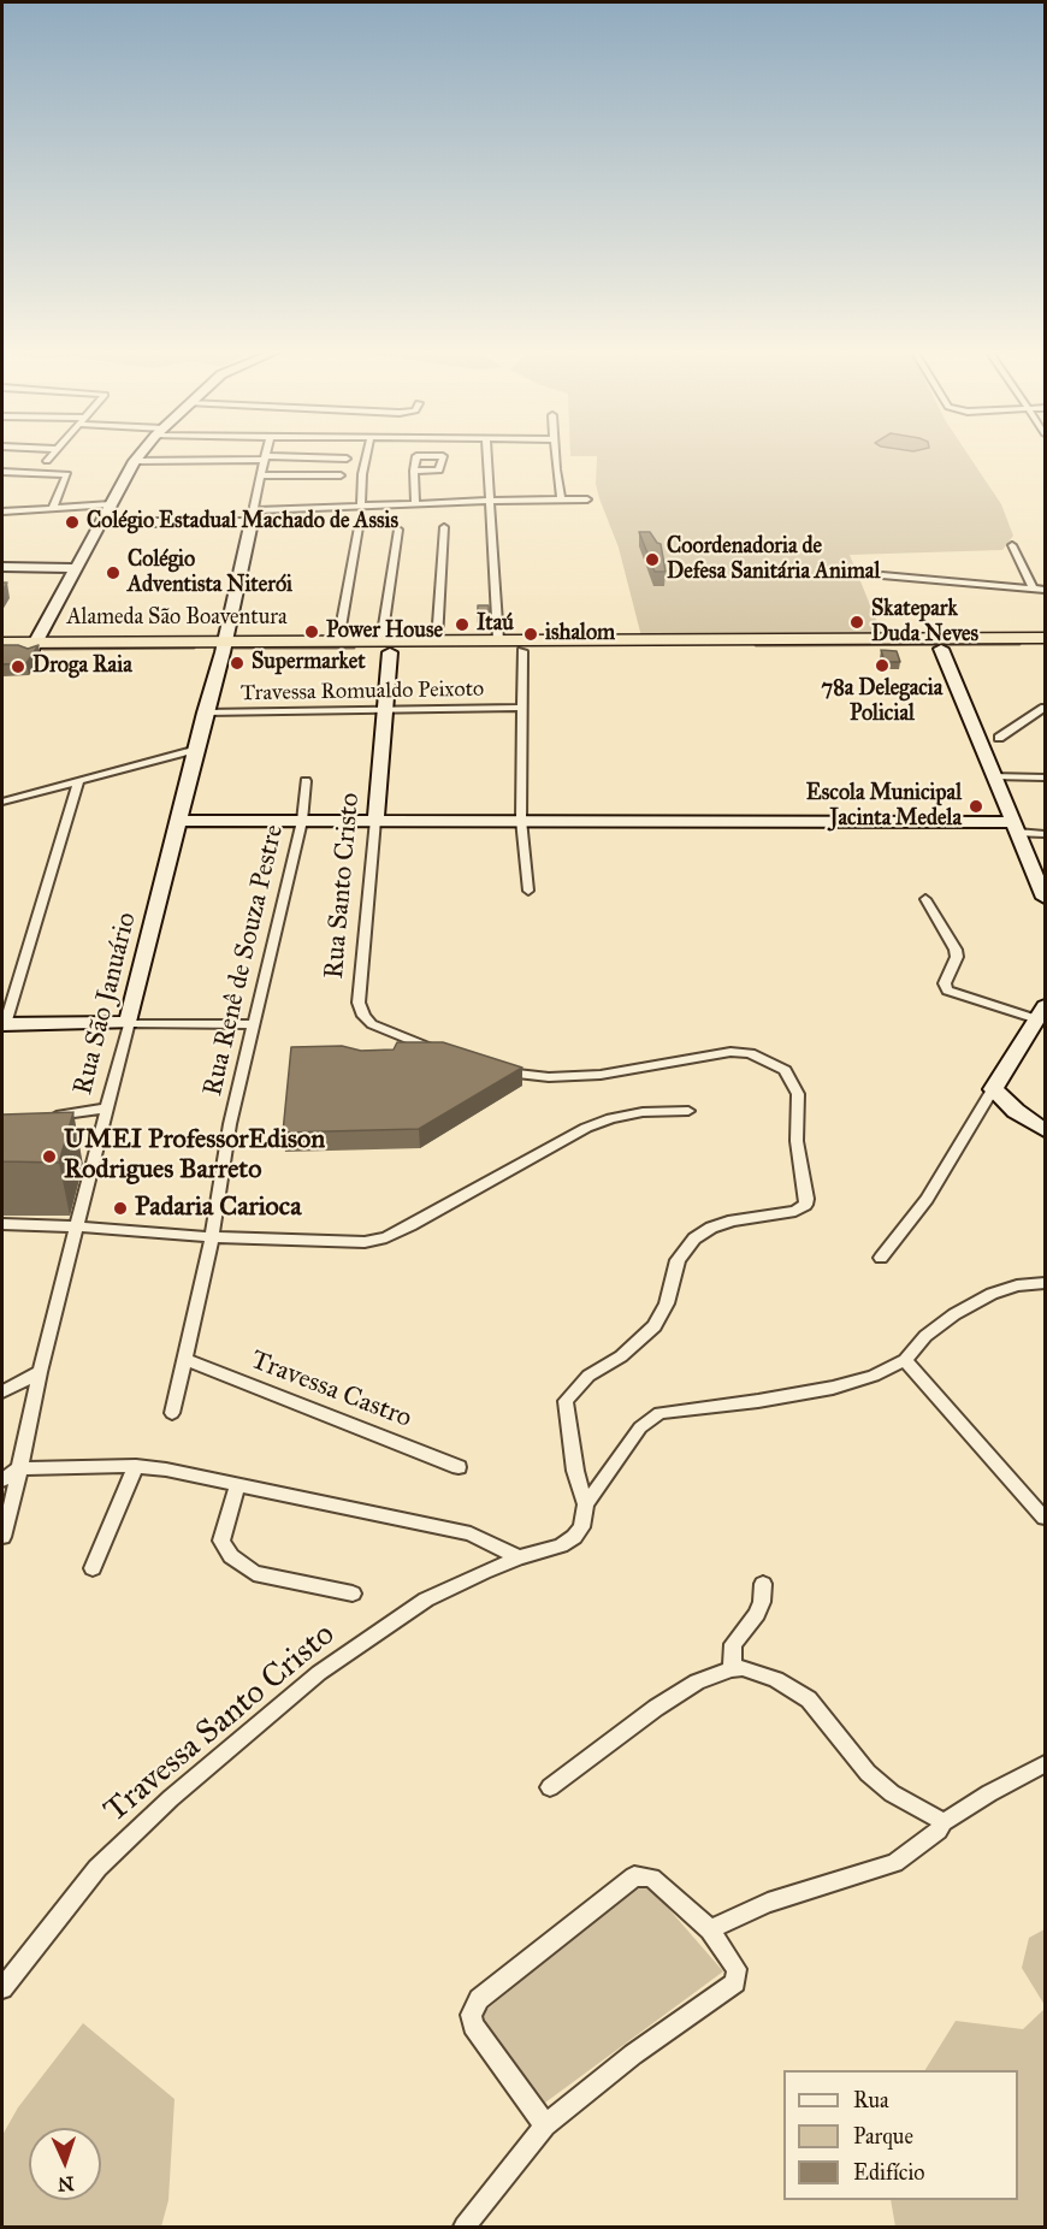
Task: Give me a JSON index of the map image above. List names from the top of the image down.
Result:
{
  "streets": {
    "highway": ["Alameda São Boaventura"],
    "street": [
      "Travessa Romualdo Peixoto",
      "Rua Santo Cristo",
      "Rua Renê de Souza Pestre",
      "Rua São Januário",
      "Travessa Castro",
      "Travessa Santo Cristo"
    ]
  },
  "crossings": [
    ["Alameda São Boaventura", "Rua Santo Cristo"],
    ["Alameda São Boaventura", "Rua São Januário"],
    ["Travessa Romualdo Peixoto", "Rua Santo Cristo"],
    ["Travessa Romualdo Peixoto", "Rua São Januário"],
    ["Rua Renê de Souza Pestre", "Travessa Castro"]
  ],
  "places": [
    "Colégio Estadual Machado de Assis",
    "Coordenadoria de Defesa Sanitária Animal",
    "Colégio Adventista Niterói",
    "Skatepark Duda Neves",
    "Itaú",
    "Power House",
    "ishalom",
    "Supermarket",
    "78a Delegacia Policial",
    "Droga Raia",
    "Escola Municipal Jacinta Medela",
    "UMEI ProfessorEdison Rodrigues Barreto",
    "Padaria Carioca"
  ],
  "legend": ["Rua", "Parque", "Edifício"],
  "north": "bottom"
}
